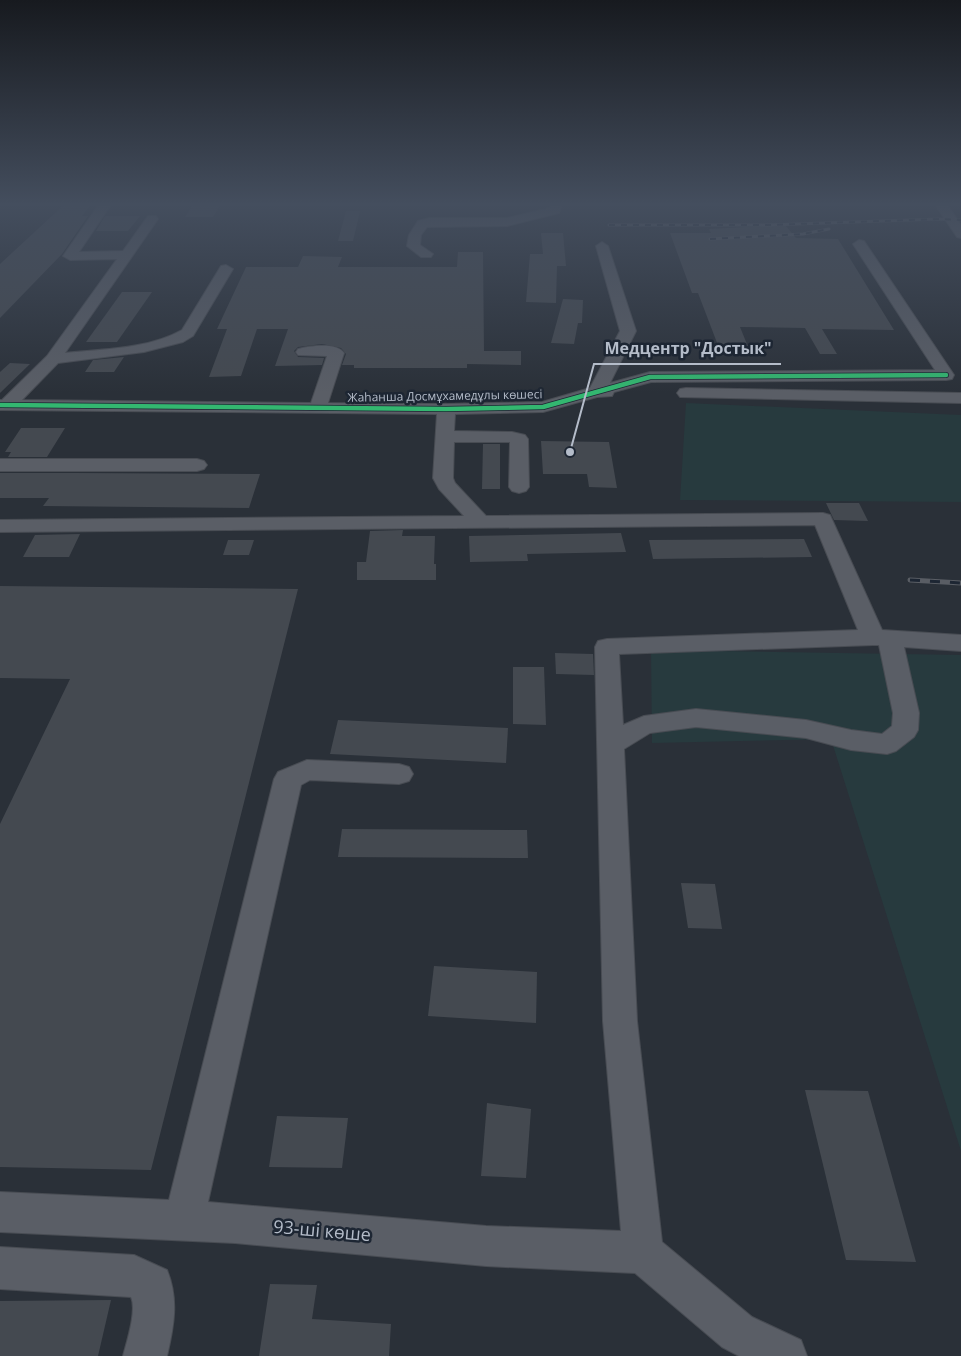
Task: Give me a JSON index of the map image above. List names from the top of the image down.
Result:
{
  "streets": {
    "street": ["Жаһанша Досмұхамедұлы көшесі", "93-ші көше"]
  },
  "places": ["Медцентр \"Достык\""]
}
